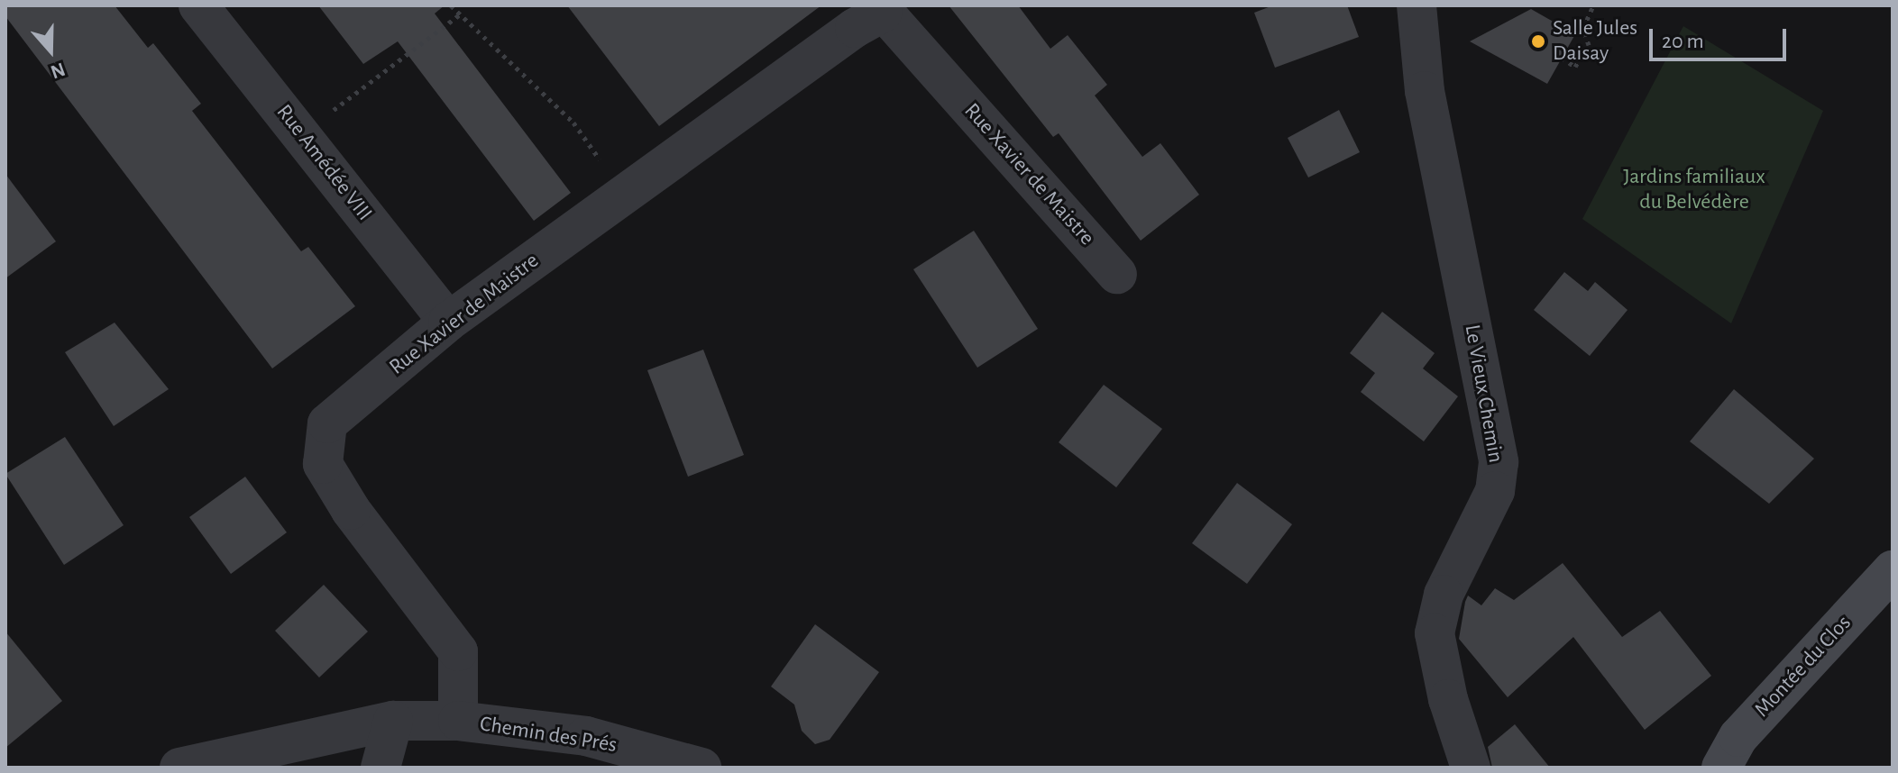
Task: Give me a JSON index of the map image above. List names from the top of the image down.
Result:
{
  "streets": {
    "main road": ["Montée du Clos"],
    "street": [
      "Rue Amédée VIII",
      "Rue Xavier de Maistre",
      "Le Vieux Chemin",
      "Chemin des Prés"
    ]
  },
  "crossings": [
    ["Rue Amédée VIII", "Rue Xavier de Maistre"],
    ["Rue Xavier de Maistre", "Chemin des Prés"]
  ],
  "parks": ["Jardins familiaux du Belvédère"],
  "places": ["Salle Jules Daisay"],
  "scale_bar": "20 m",
  "north": "bottom"
}
